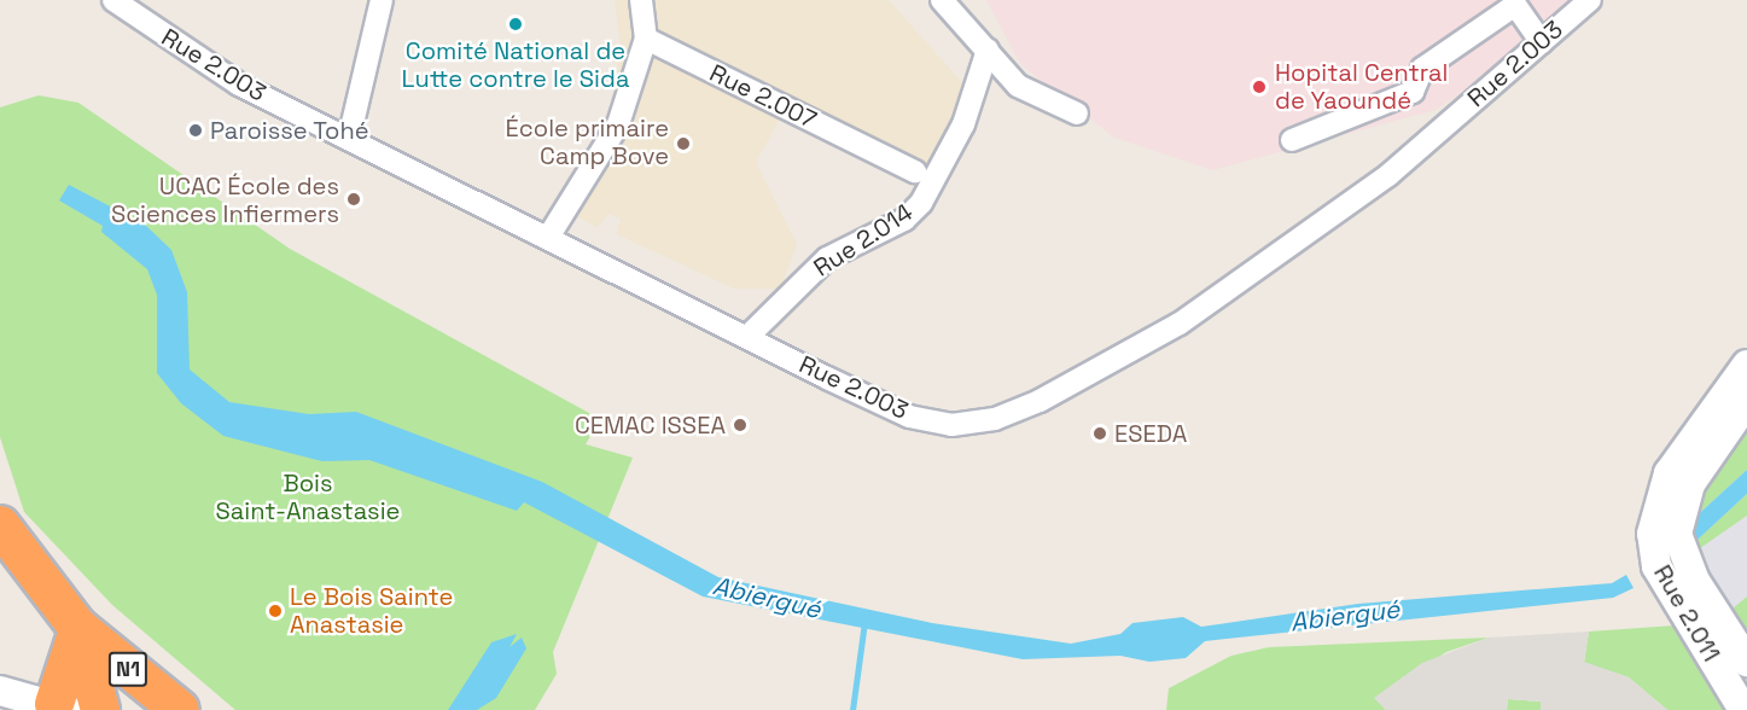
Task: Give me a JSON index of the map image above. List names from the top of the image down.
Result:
{
  "streets": {
    "highway": ["N1"],
    "street": [
      "Rue 2.003",
      "Rue 2.007",
      "Rue 2.014",
      "Rue 2.011"
    ]
  },
  "crossings": [
    ["Rue 2.003", "Rue 2.014"]
  ],
  "water": ["Abiergué"],
  "parks": ["Bois Saint-Anastasie"],
  "places": [
    "Comité National de Lutte contre le Sida",
    "Hopital Central de Yaoundé",
    "Paroisse Tohé",
    "École primaire Camp Bove",
    "UCAC École des Sciences Infiermers",
    "CEMAC ISSEA",
    "ESEDA",
    "Le Bois Sainte Anastasie"
  ]
}
